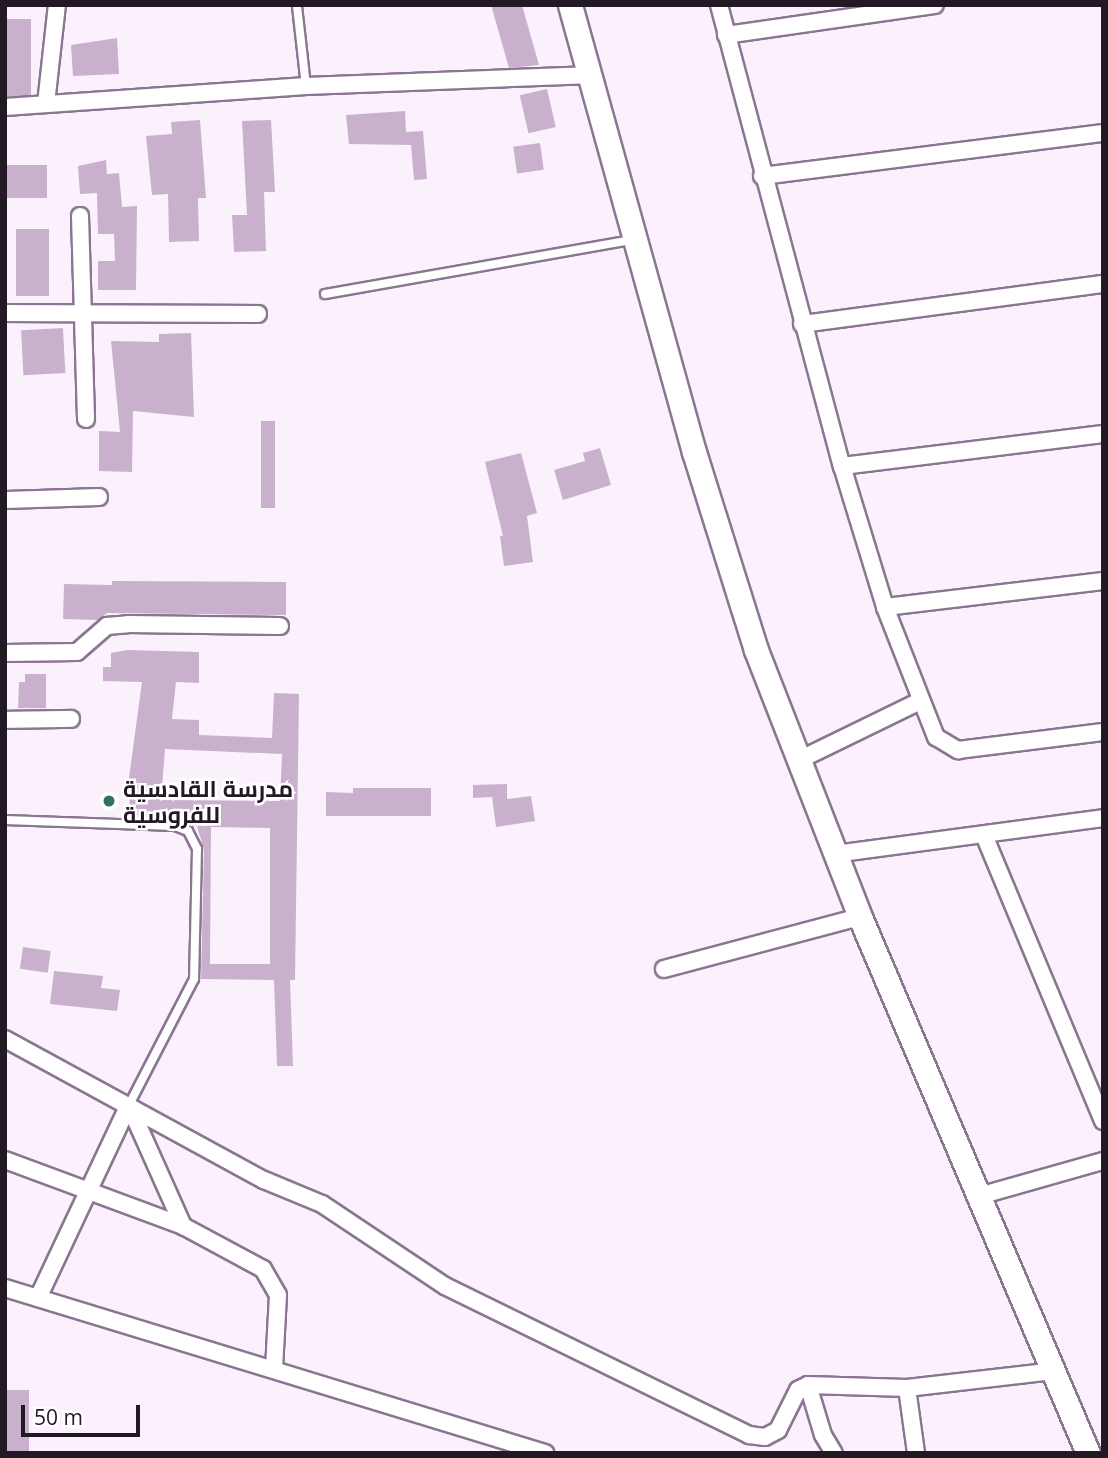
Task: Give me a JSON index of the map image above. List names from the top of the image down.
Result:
{
  "places": ["مدرسة القادسية للفروسية"],
  "scale_bar": "50 m"
}
